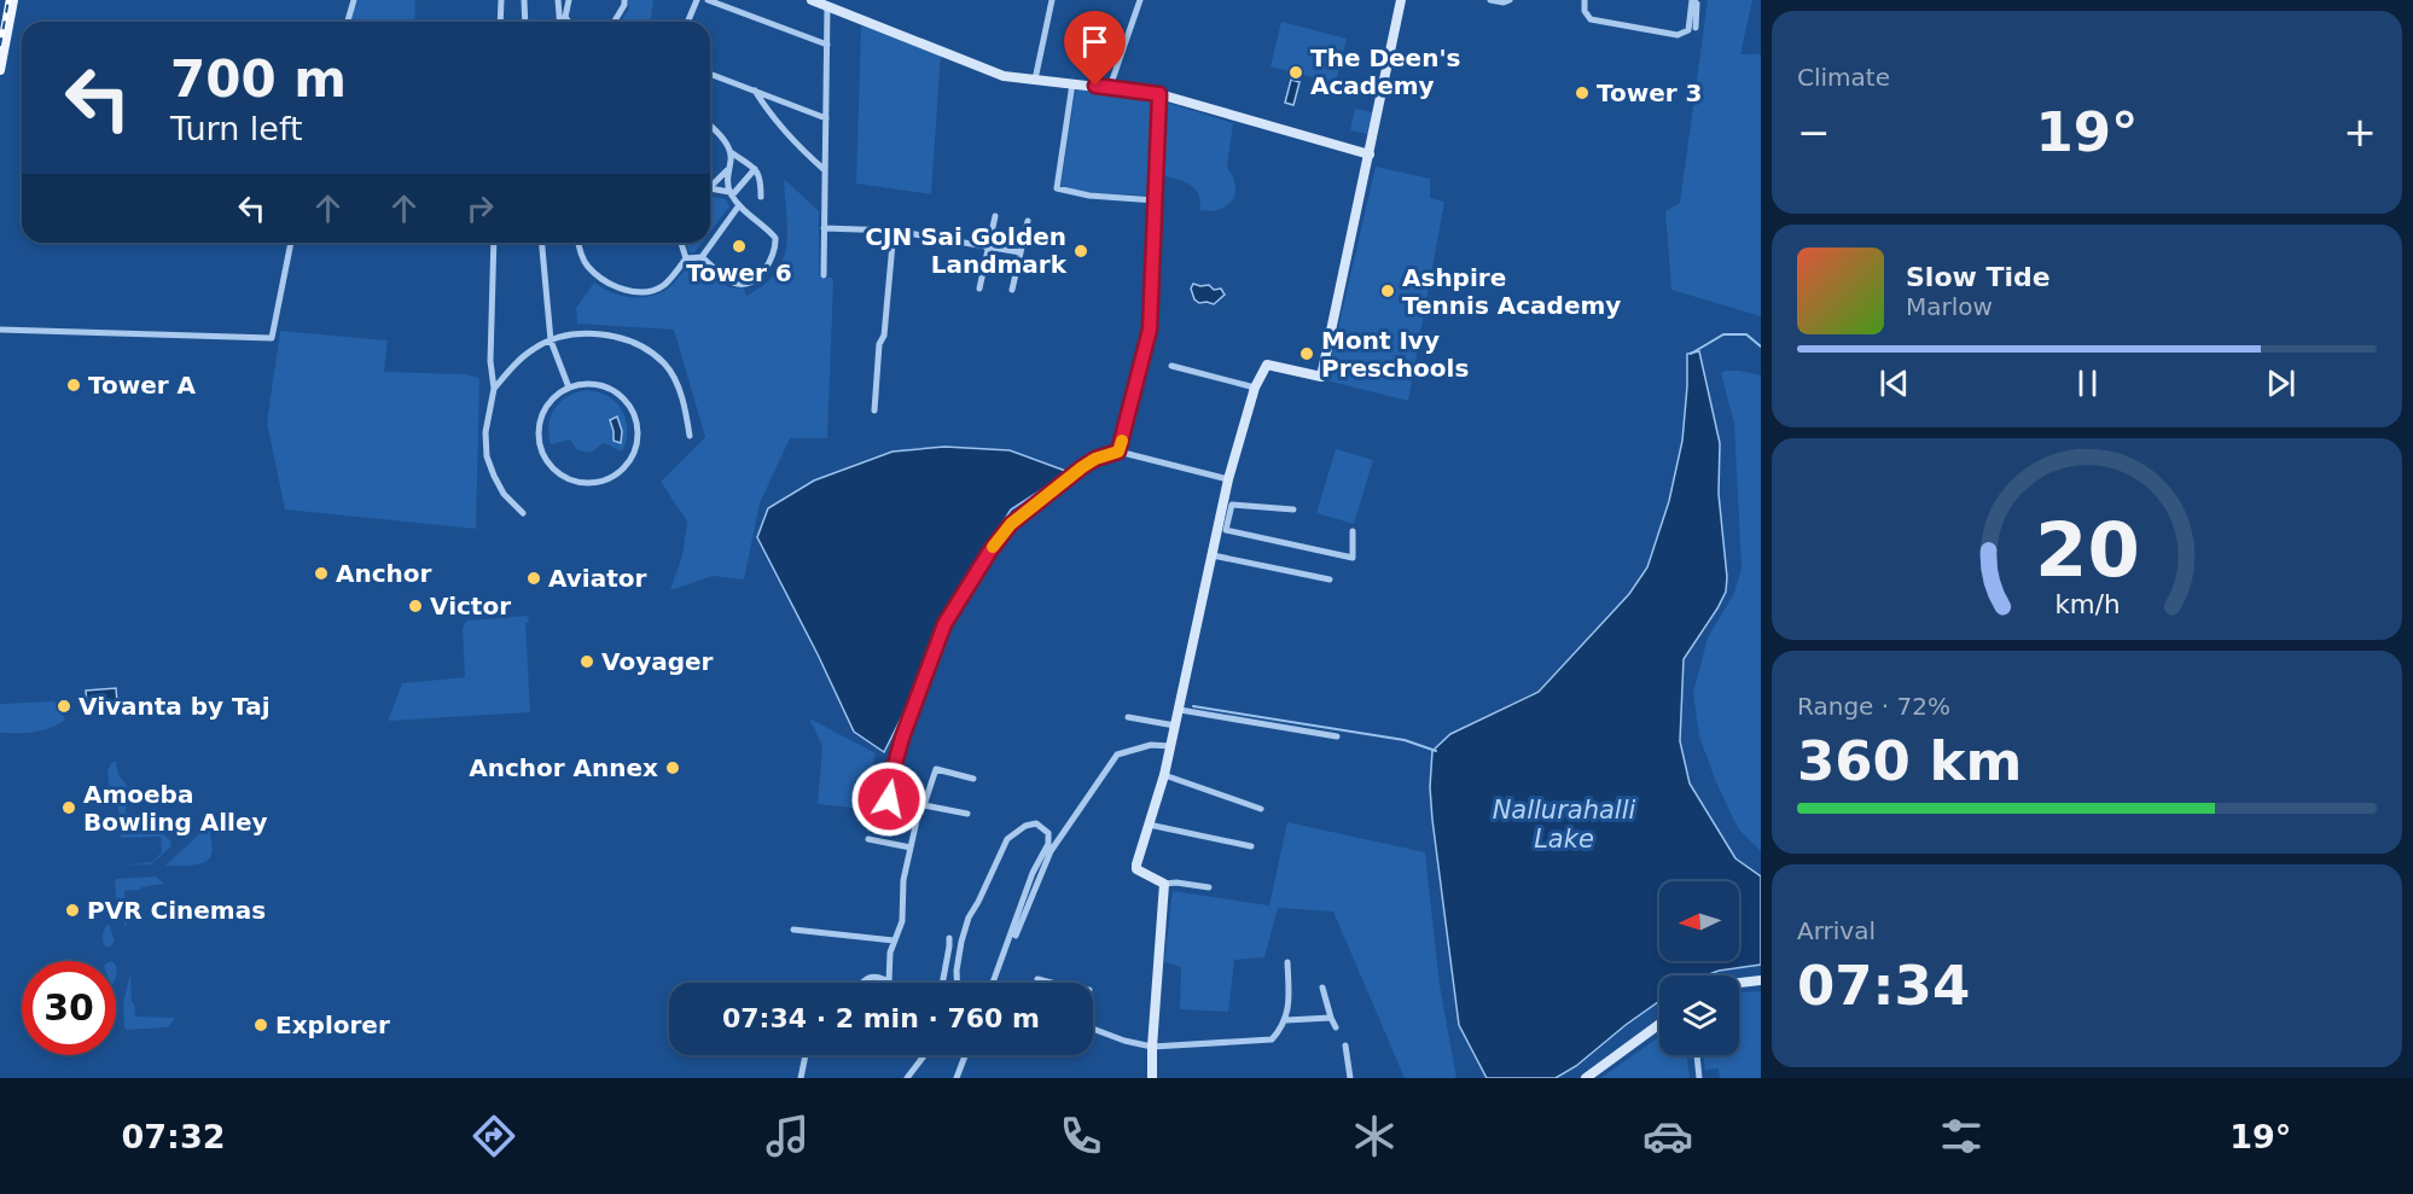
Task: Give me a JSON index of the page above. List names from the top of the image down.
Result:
{
  "water": ["Nallurahalli Lake"],
  "places": [
    "The Deen's Academy",
    "Tower 3",
    "Tower 6",
    "CJN Sai Golden Landmark",
    "Ashpire Tennis Academy",
    "Mont Ivy Preschools",
    "Tower A",
    "Anchor",
    "Aviator",
    "Victor",
    "Voyager",
    "Vivanta by Taj",
    "Anchor Annex",
    "Amoeba Bowling Alley",
    "PVR Cinemas",
    "Explorer"
  ],
  "north": "left",
  "page": {
    "tile": [
      "Climate",
      ["Range · 72%", "360 km"],
      ["Arrival", "07:34"]
    ],
    "turn": ["700 m", "Turn left"],
    "heat": ["−", "19°", "+"],
    "song": ["Slow Tide", "Marlow"],
    "limit": "30",
    "trip": "07:34 · 2 min · 760 m",
    "tabs": ["07:32", "19°"],
    "gauge": ["20", "km/h"]
  }
}
